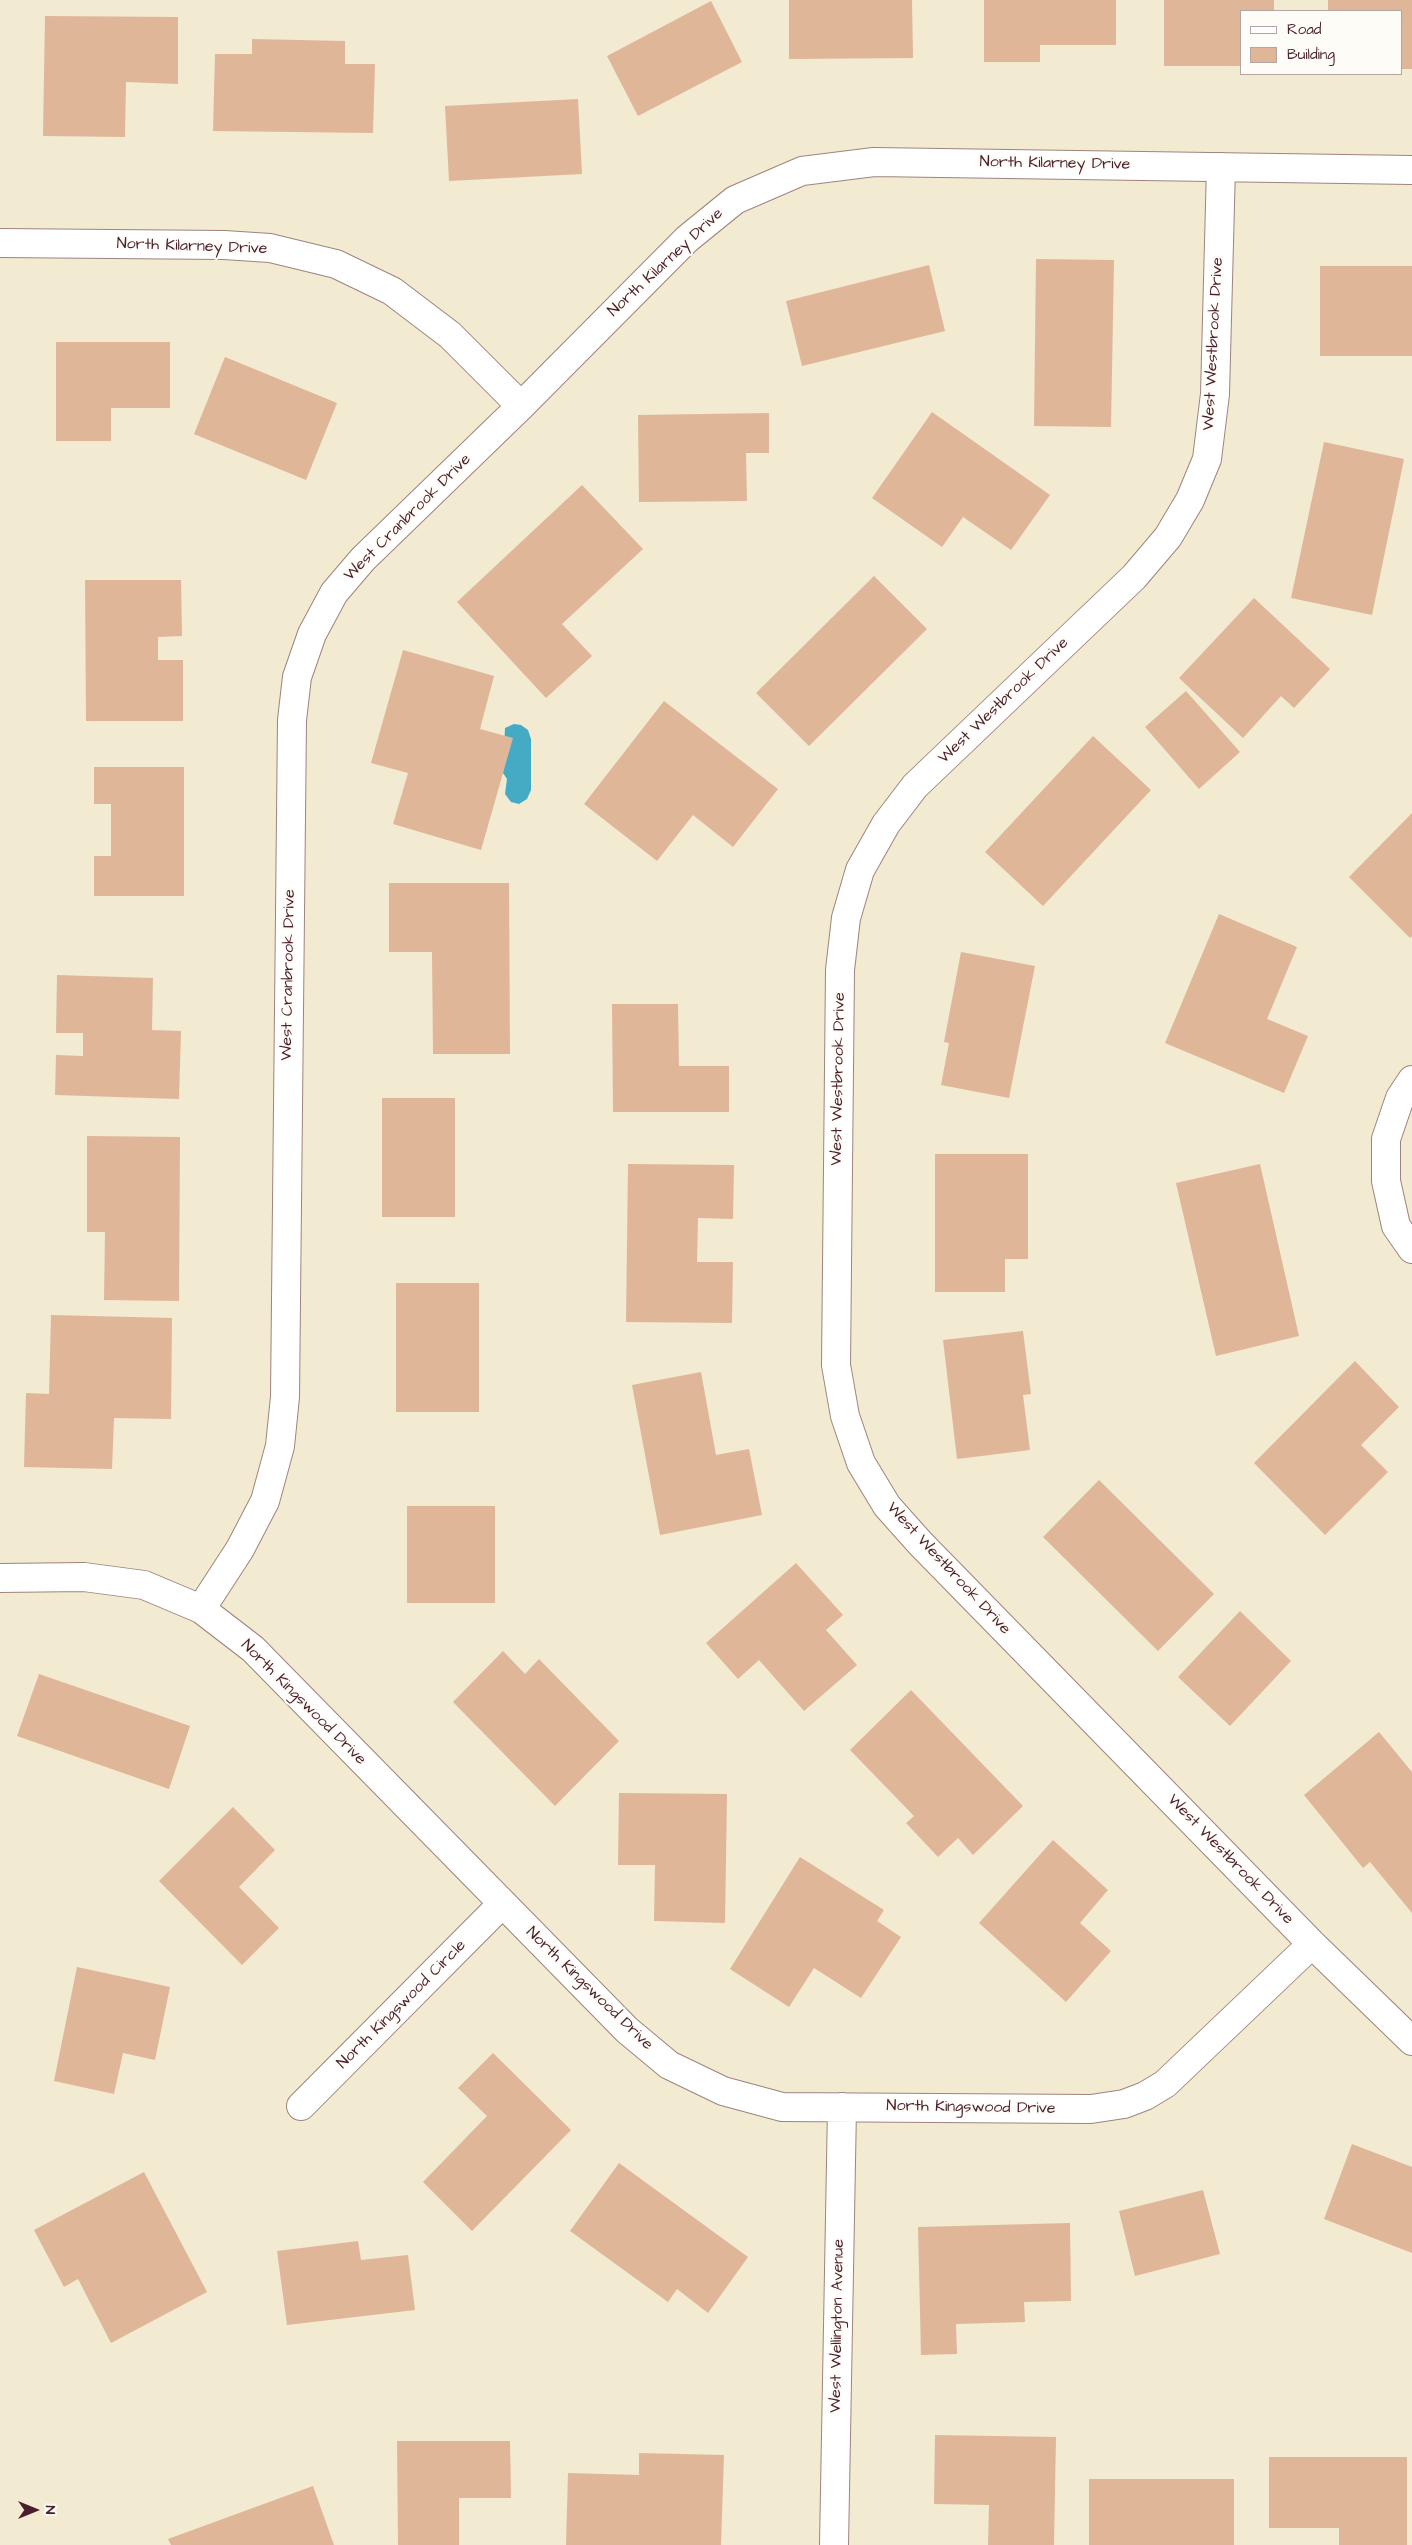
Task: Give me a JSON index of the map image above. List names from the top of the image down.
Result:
{
  "streets": {
    "street": [
      "North Kilarney Drive",
      "West Westbrook Drive",
      "West Cranbrook Drive",
      "North Kingswood Drive",
      "North Kingswood Circle",
      "West Wellington Avenue"
    ]
  },
  "crossings": [
    ["North Kilarney Drive", "West Westbrook Drive"],
    ["North Kilarney Drive", "West Cranbrook Drive"],
    ["West Westbrook Drive", "North Kingswood Drive"],
    ["West Cranbrook Drive", "North Kingswood Drive"],
    ["North Kingswood Drive", "North Kingswood Circle"],
    ["North Kingswood Drive", "West Wellington Avenue"]
  ],
  "legend": ["Road", "Building"],
  "north": "right"
}
